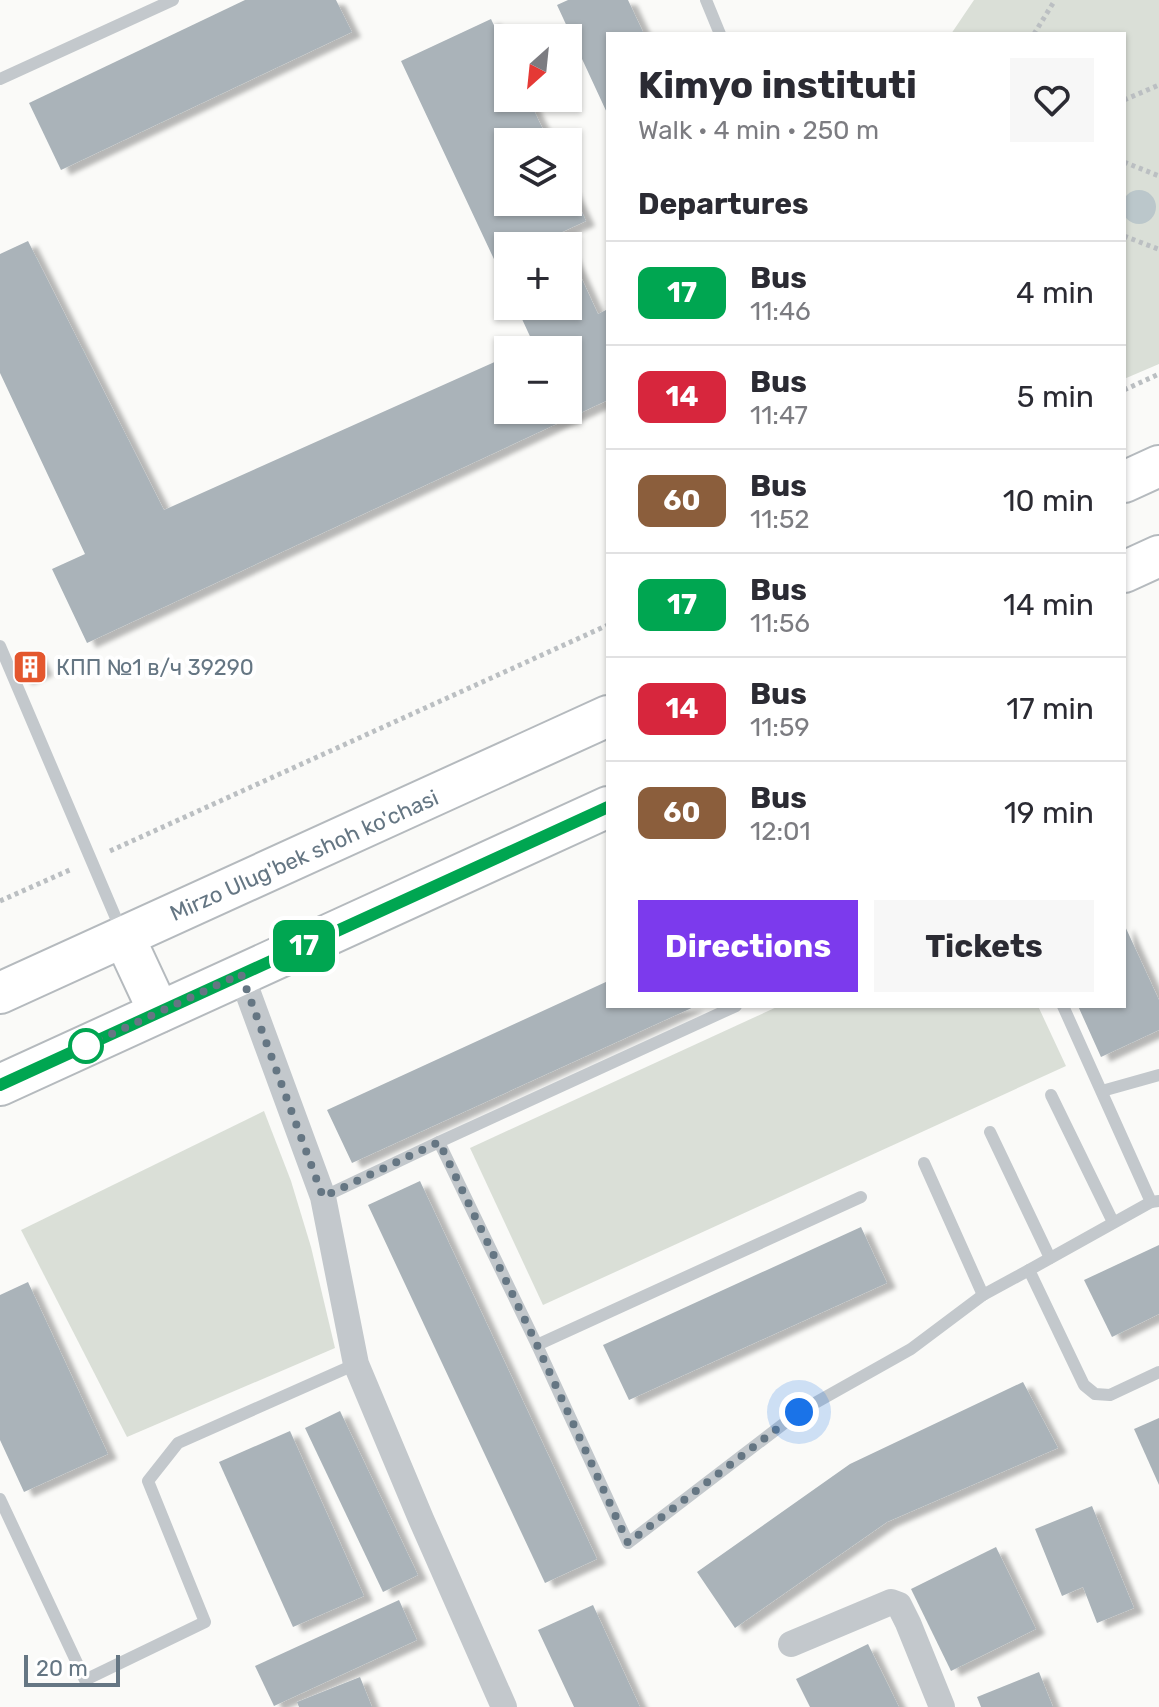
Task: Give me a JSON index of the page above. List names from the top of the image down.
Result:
{
  "streets": {
    "main road": ["Mirzo Ulug'bek shoh ko'chasi"]
  },
  "places": {
    "building": ["КПП №1 в/ч 39290"]
  },
  "lines": ["bus line 17"],
  "scale_bar": "20 m",
  "north": "bottom left",
  "page": {
    "on_map": "17",
    "map_buttons": ["+", "−"],
    "heading": [
      ["Kimyo instituti", "Walk · 4 min · 250 m"],
      "Departures"
    ],
    "list": [
      {
        "mark": "17",
        "name": "Bus",
        "note": "11:46",
        "value": "4 min"
      },
      {
        "mark": "14",
        "name": "Bus",
        "note": "11:47",
        "value": "5 min"
      },
      {
        "mark": "60",
        "name": "Bus",
        "note": "11:52",
        "value": "10 min"
      },
      {
        "mark": "17",
        "name": "Bus",
        "note": "11:56",
        "value": "14 min"
      },
      {
        "mark": "14",
        "name": "Bus",
        "note": "11:59",
        "value": "17 min"
      },
      {
        "mark": "60",
        "name": "Bus",
        "note": "12:01",
        "value": "19 min"
      }
    ],
    "buttons": ["Directions", "Tickets"],
    "scale": "20 m"
  }
}
